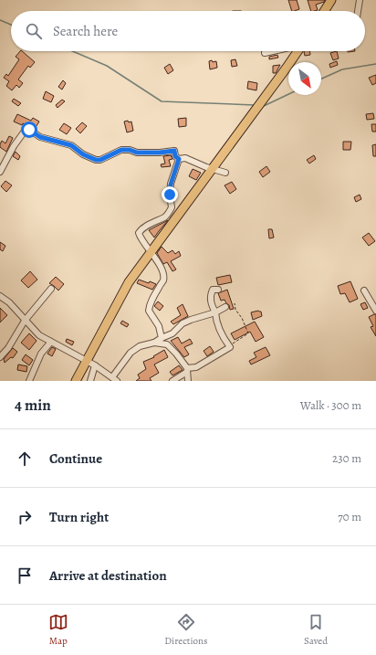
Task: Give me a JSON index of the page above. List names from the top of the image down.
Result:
{
  "north": "bottom right",
  "page": {
    "search": "Search here",
    "heading": ["4 min", "Walk · 300 m"],
    "list": [
      ["Continue", "230 m"],
      ["Turn right", "70 m"],
      "Arrive at destination"
    ],
    "nav": ["Map", "Directions", "Saved"]
  }
}
